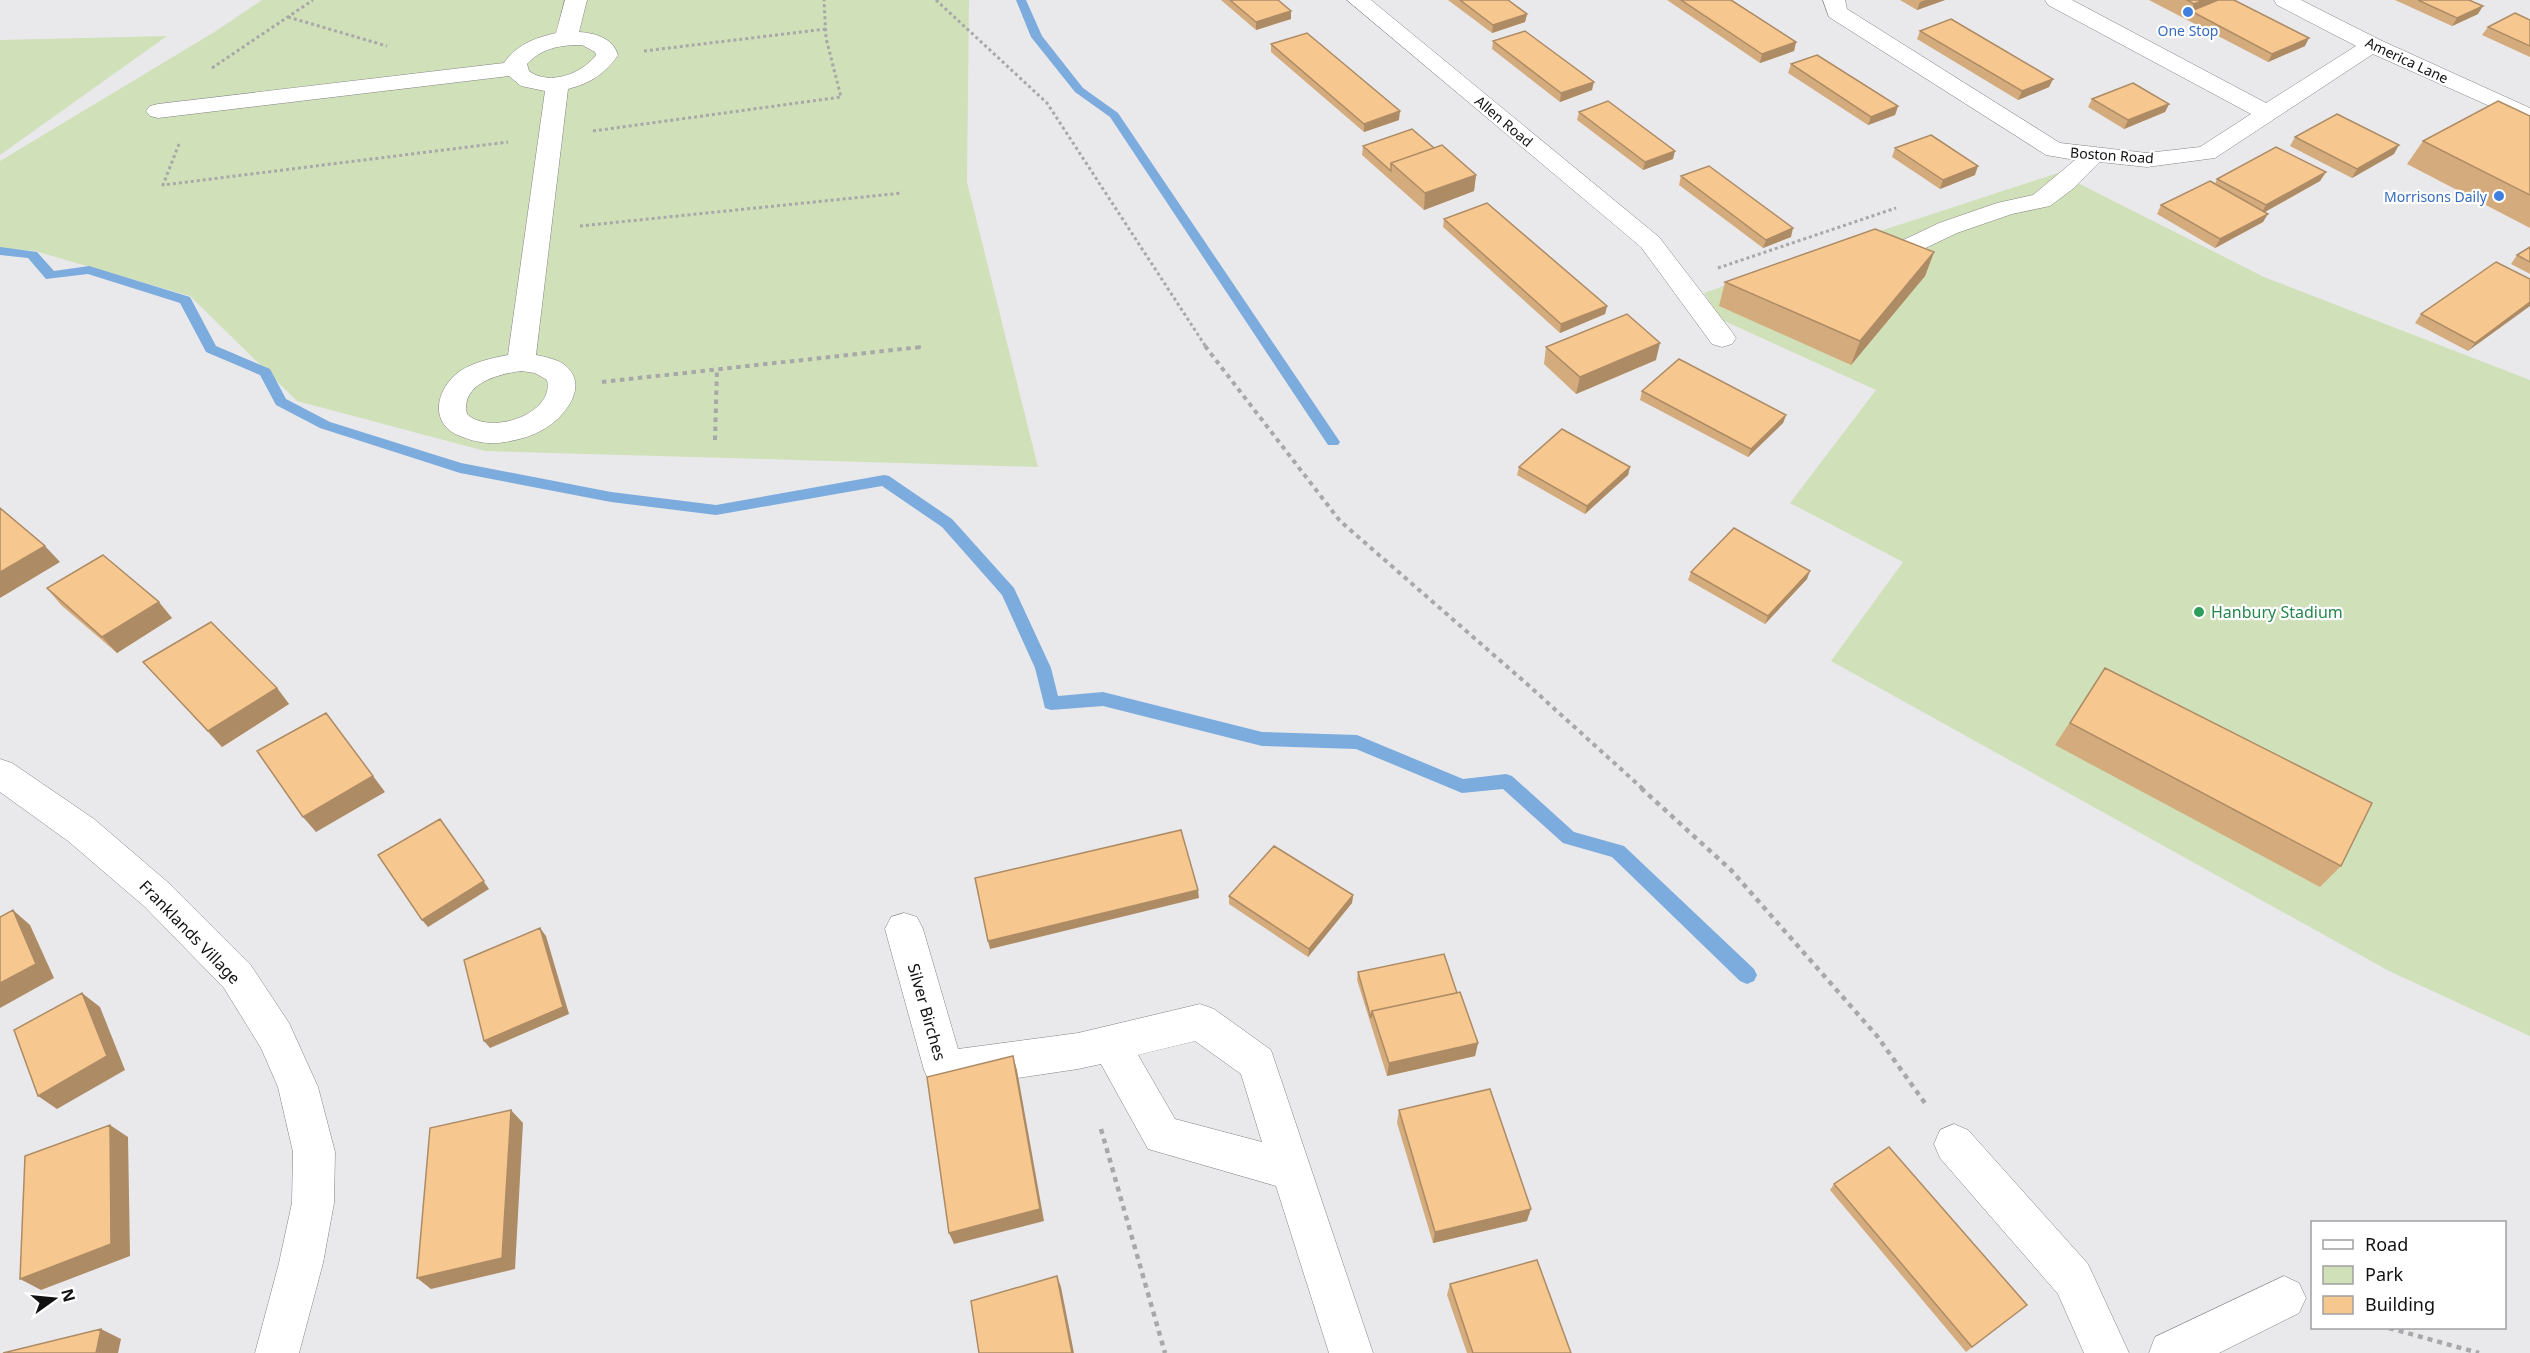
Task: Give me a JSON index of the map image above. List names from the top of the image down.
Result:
{
  "streets": {
    "street": [
      "America Lane",
      "Allen Road",
      "Boston Road",
      "Franklands Village",
      "Silver Birches"
    ]
  },
  "crossings": [
    ["America Lane", "Boston Road"]
  ],
  "places": ["One Stop", "Morrisons Daily", "Hanbury Stadium"],
  "legend": ["Road", "Park", "Building"],
  "north": "right"
}
